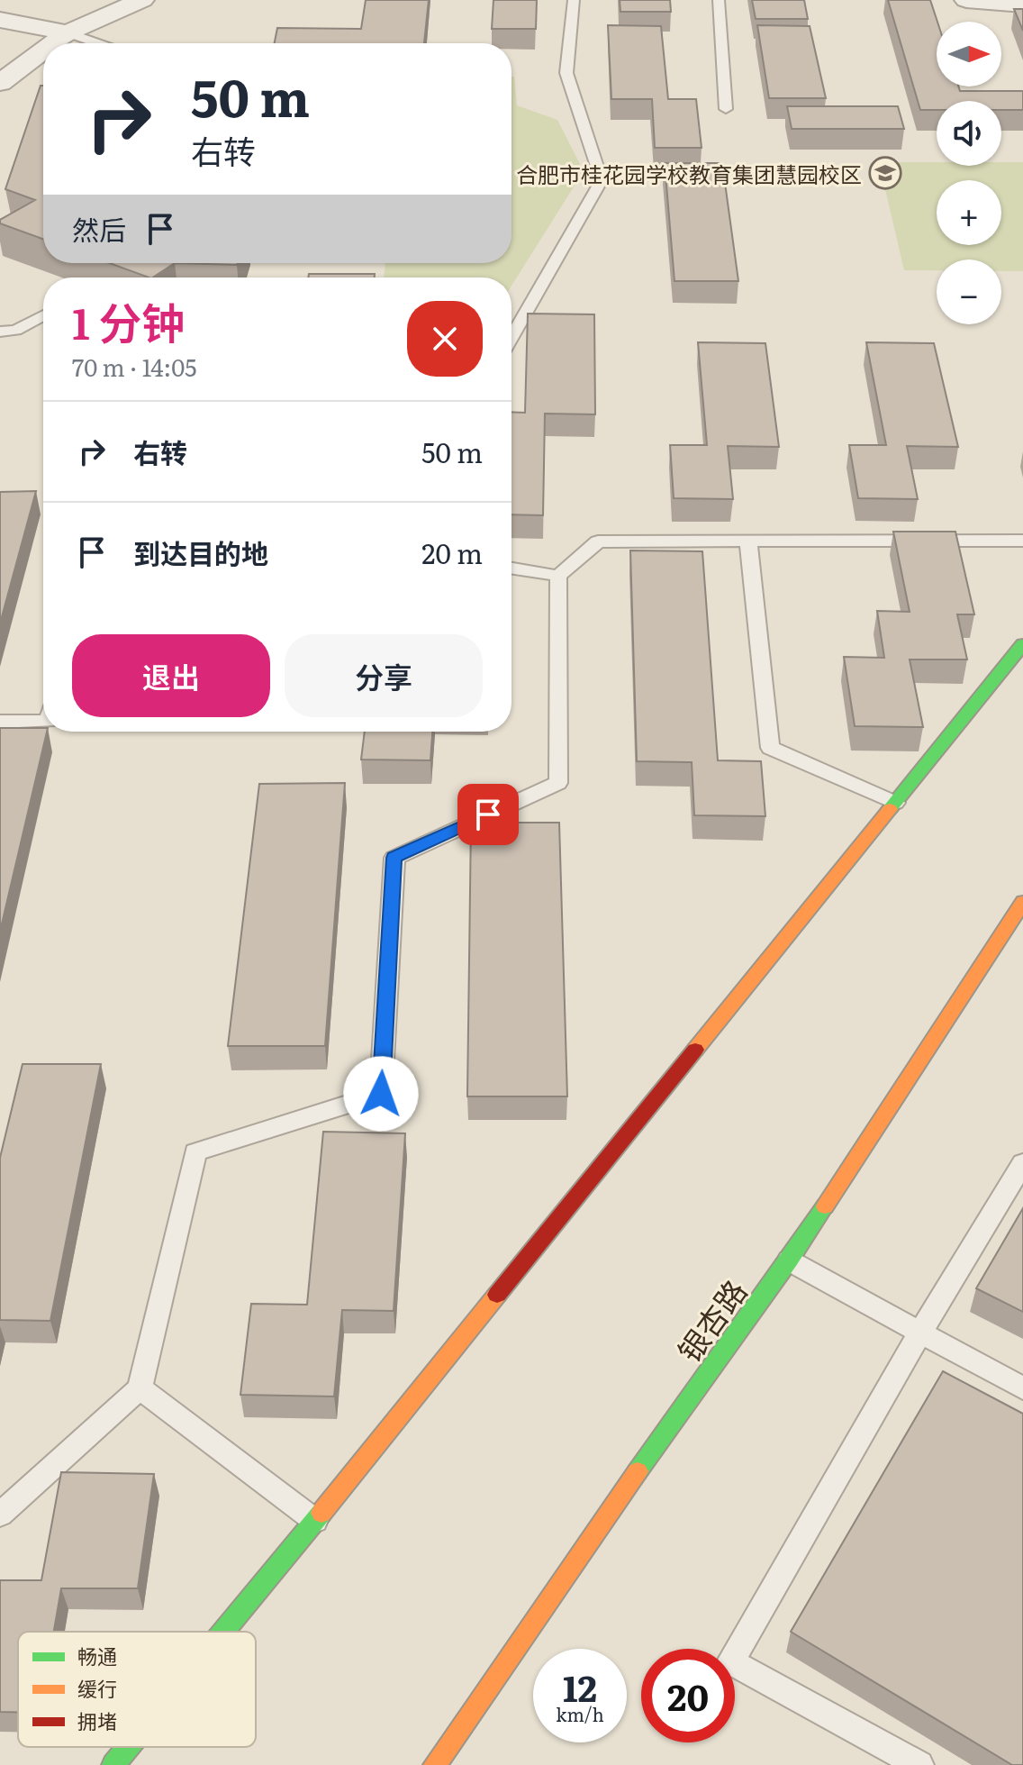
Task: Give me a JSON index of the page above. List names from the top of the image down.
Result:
{
  "streets": {
    "street": ["银杏路"]
  },
  "places": {
    "school or university": ["合肥市桂花园学校教育集团慧园校区"]
  },
  "legend": ["畅通", "缓行", "拥堵"],
  "north": "right",
  "page": {
    "map_buttons": ["+", "−"],
    "turn": ["50 m", "右转"],
    "then": "然后",
    "heading": ["1 分钟", "70 m · 14:05"],
    "list": [
      {
        "name": "右转",
        "value": "50 m"
      },
      {
        "name": "到达目的地",
        "value": "20 m"
      }
    ],
    "buttons": ["退出", "分享"],
    "speed": "12 km/h",
    "limit": "20"
  }
}
